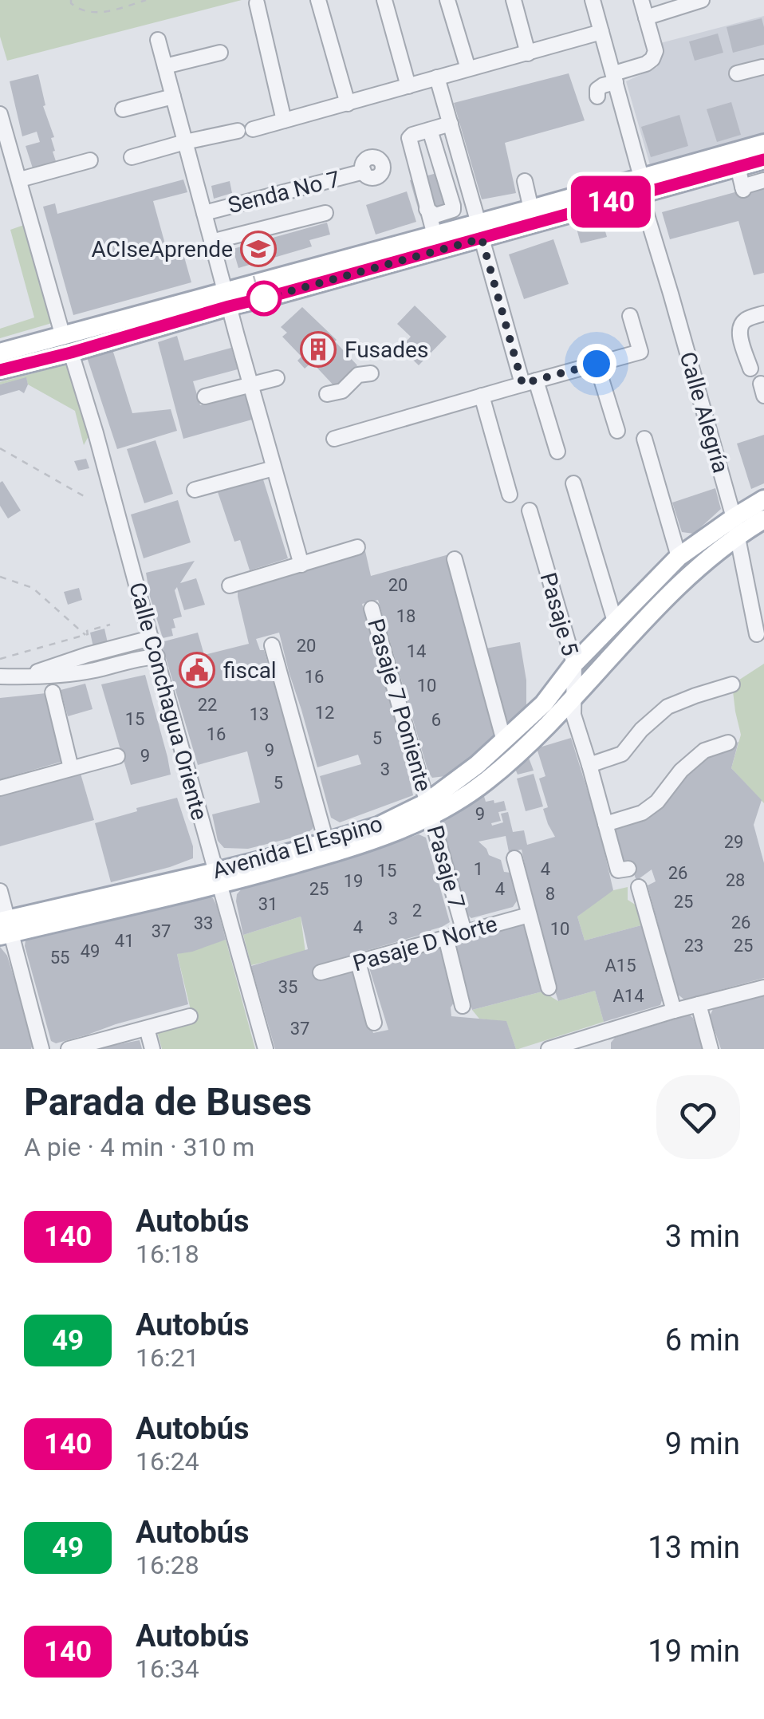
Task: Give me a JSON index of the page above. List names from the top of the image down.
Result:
{
  "streets": {
    "main road": ["Avenida El Espino"],
    "street": [
      "Senda No 7",
      "Calle Alegría",
      "Pasaje 5",
      "Calle Conchagua Oriente",
      "Pasaje 7 Poniente",
      "Pasaje 7",
      "Pasaje D Norte"
    ]
  },
  "crossings": [
    ["Calle Alegría", "Avenida El Espino"],
    ["Pasaje 5", "Avenida El Espino"],
    ["Calle Conchagua Oriente", "Avenida El Espino"],
    ["Pasaje 7 Poniente", "Avenida El Espino"],
    ["Pasaje 7 Poniente", "Pasaje 7"],
    ["Avenida El Espino", "Pasaje 7"],
    ["Pasaje 7", "Pasaje D Norte"]
  ],
  "places": {
    "school or university": ["ACIseAprende"],
    "building": ["Fusades"],
    "public building": ["fiscal"]
  },
  "lines": ["bus line 140"],
  "house_numbers": [
    "20",
    "18",
    "20",
    "14",
    "16",
    "10",
    "22",
    "12",
    "13",
    "15",
    "6",
    "16",
    "5",
    "9",
    "9",
    "3",
    "5",
    "9",
    "29",
    "1",
    "4",
    "15",
    "26",
    "28",
    "19",
    "25",
    "4",
    "8",
    "25",
    "31",
    "2",
    "3",
    "26",
    "33",
    "4",
    "10",
    "37",
    "41",
    "23",
    "25",
    "49",
    "55",
    "A15",
    "35",
    "A14",
    "37"
  ],
  "page": {
    "on_map": "140",
    "heading": ["Parada de Buses", "A pie · 4 min · 310 m"],
    "list": [
      {
        "mark": "140",
        "name": "Autobús",
        "note": "16:18",
        "value": "3 min"
      },
      {
        "mark": "49",
        "name": "Autobús",
        "note": "16:21",
        "value": "6 min"
      },
      {
        "mark": "140",
        "name": "Autobús",
        "note": "16:24",
        "value": "9 min"
      },
      {
        "mark": "49",
        "name": "Autobús",
        "note": "16:28",
        "value": "13 min"
      },
      {
        "mark": "140",
        "name": "Autobús",
        "note": "16:34",
        "value": "19 min"
      }
    ]
  }
}
